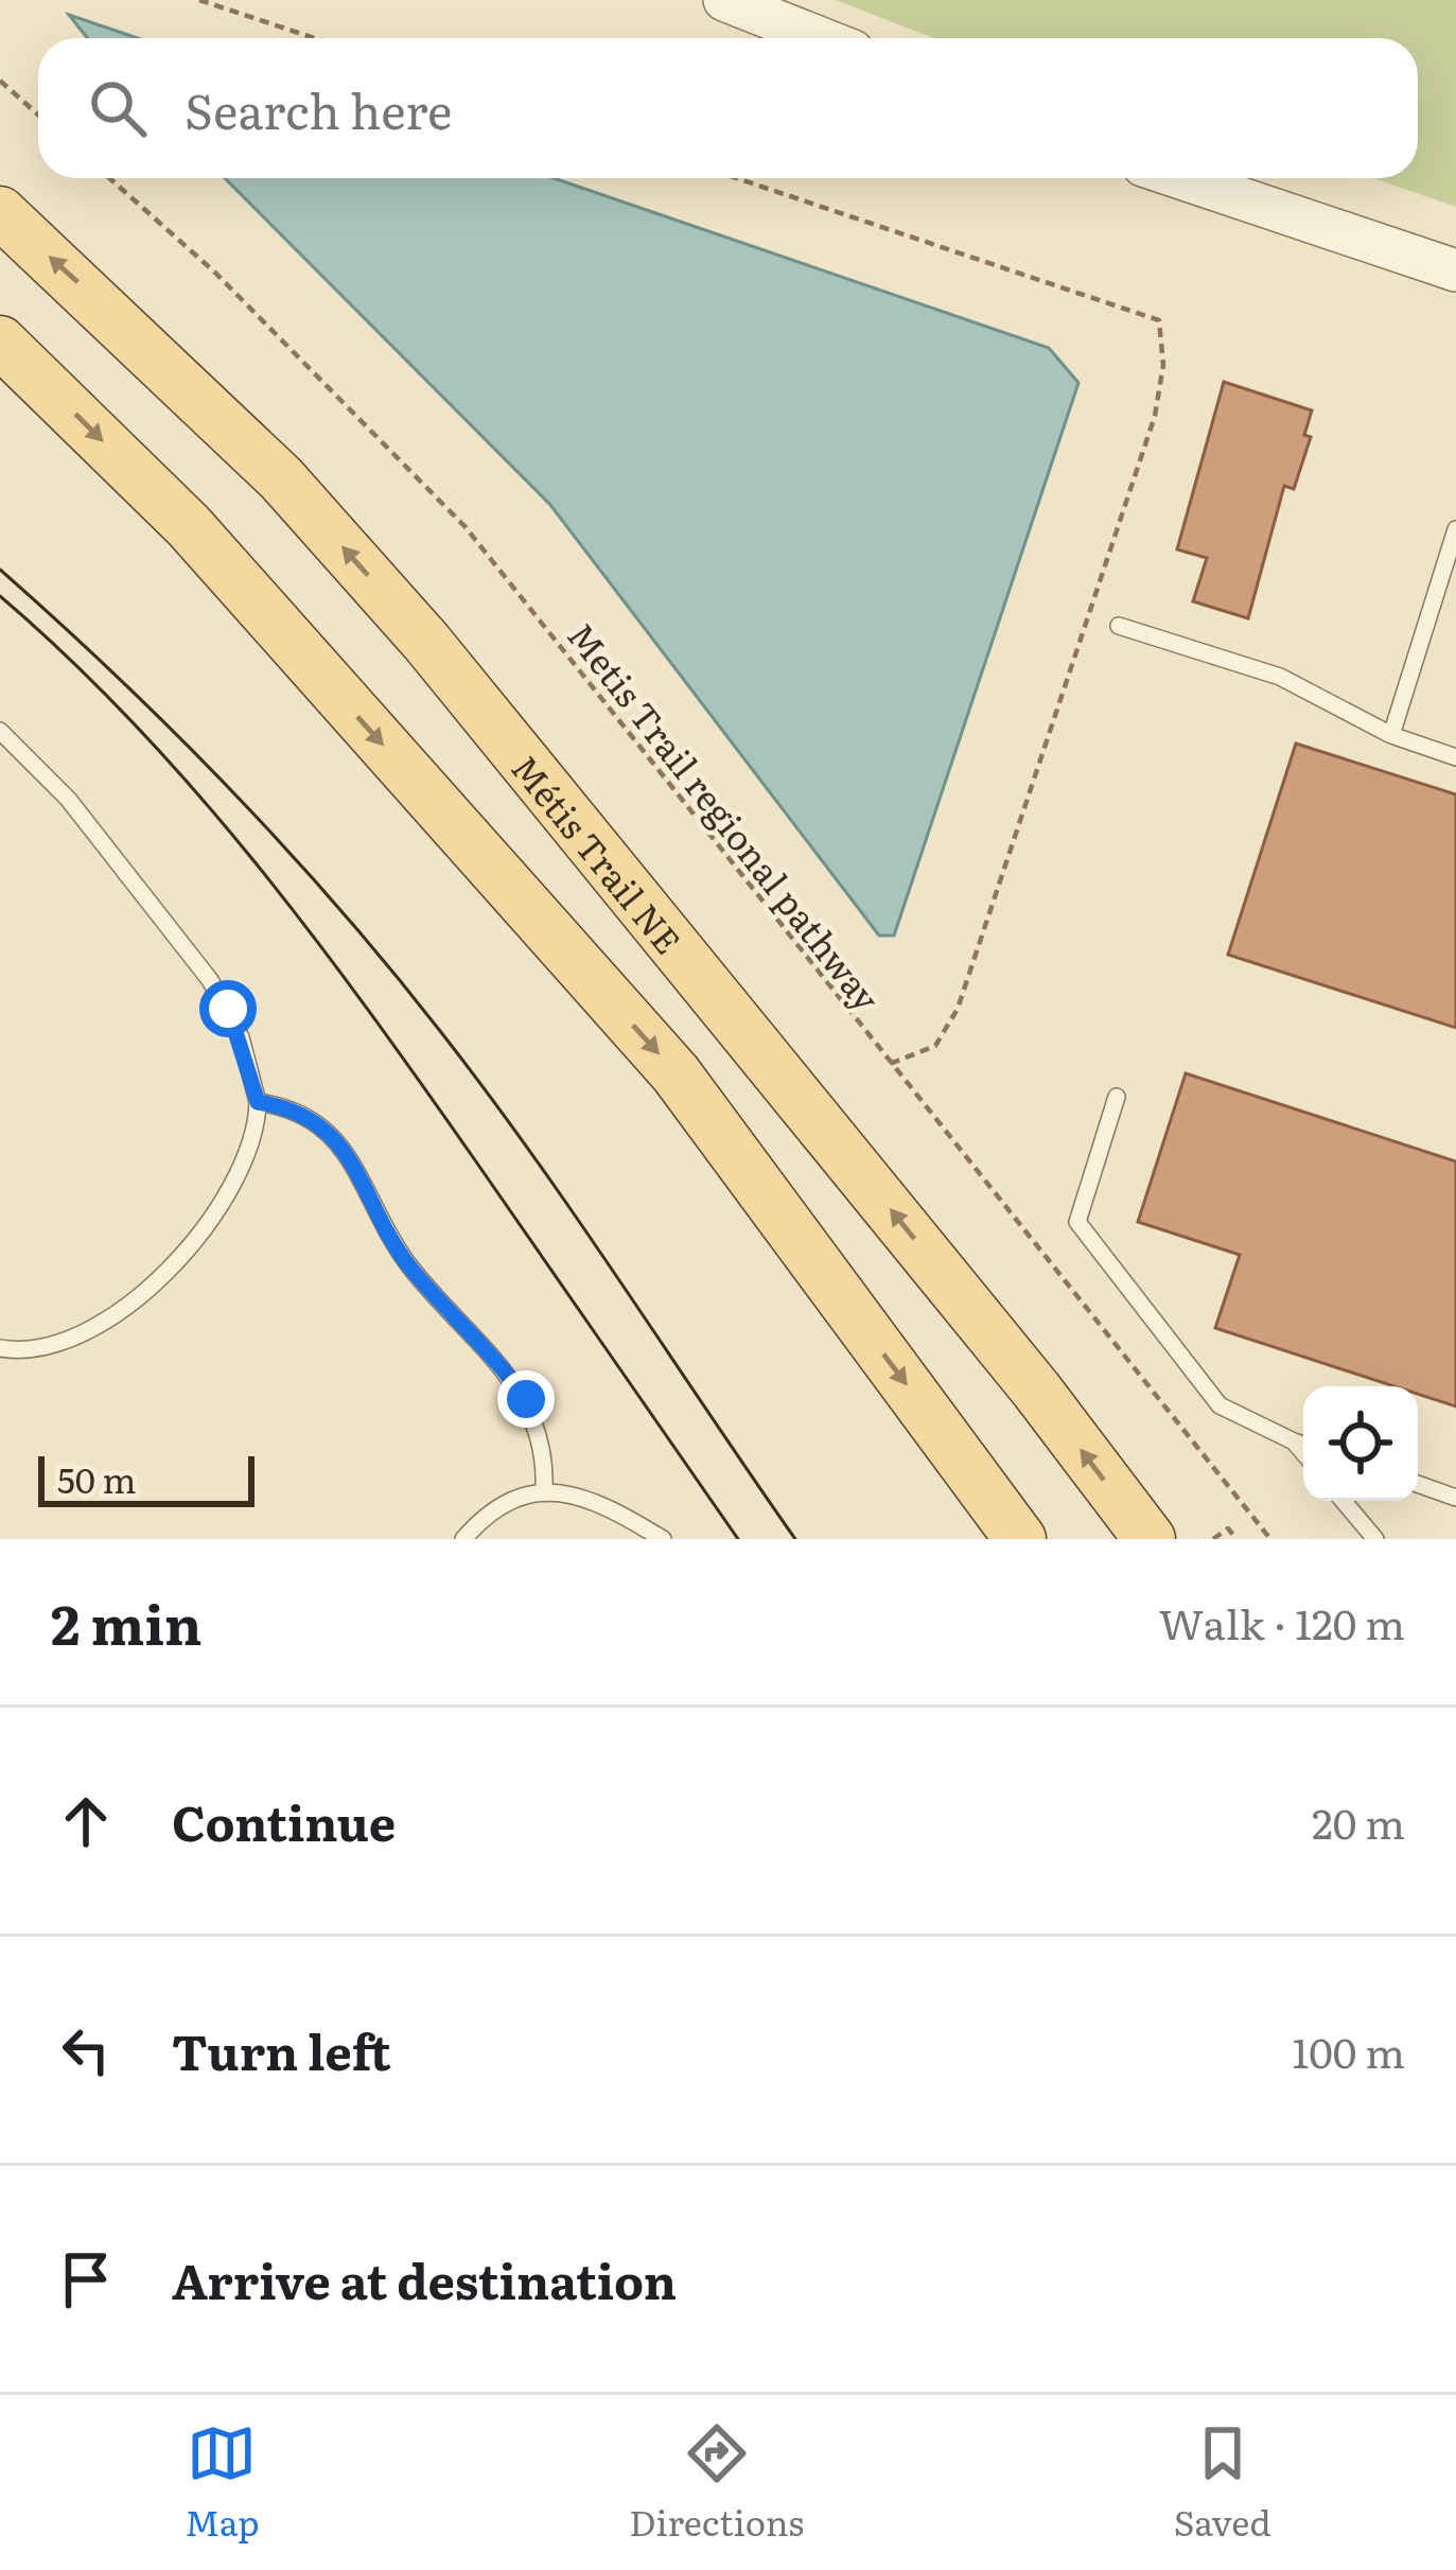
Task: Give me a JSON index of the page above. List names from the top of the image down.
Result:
{
  "streets": {
    "main road": ["Métis Trail NE"],
    "path": ["Metis Trail regional pathway"]
  },
  "scale_bar": "50 m",
  "page": {
    "search": "Search here",
    "scale": "50 m",
    "heading": ["2 min", "Walk · 120 m"],
    "list": [
      ["Continue", "20 m"],
      ["Turn left", "100 m"],
      "Arrive at destination"
    ],
    "nav": ["Map", "Directions", "Saved"]
  }
}
